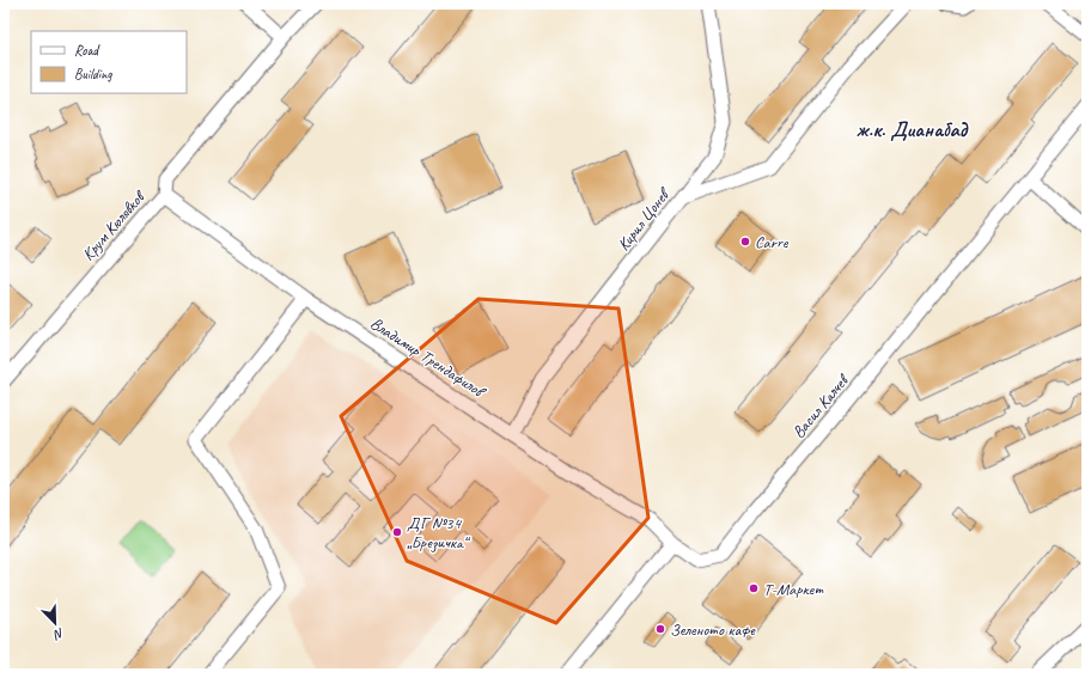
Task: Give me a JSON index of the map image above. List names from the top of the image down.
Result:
{
  "streets": {
    "street": [
      "Кирил Цонев",
      "Крум Кюлявков",
      "Владимир Трендафилов",
      "Васил Калчев"
    ]
  },
  "crossings": [
    ["Кирил Цонев", "Владимир Трендафилов"],
    ["Крум Кюлявков", "Владимир Трендафилов"],
    ["Владимир Трендафилов", "Васил Калчев"]
  ],
  "districts": ["ж.к. Дианабад"],
  "places": [
    "Carre",
    "ДГ №34 „Брезичка“",
    "Т-Маркет",
    "Зеленото кафе"
  ],
  "legend": ["Road", "Building"],
  "north": "bottom right"
}
